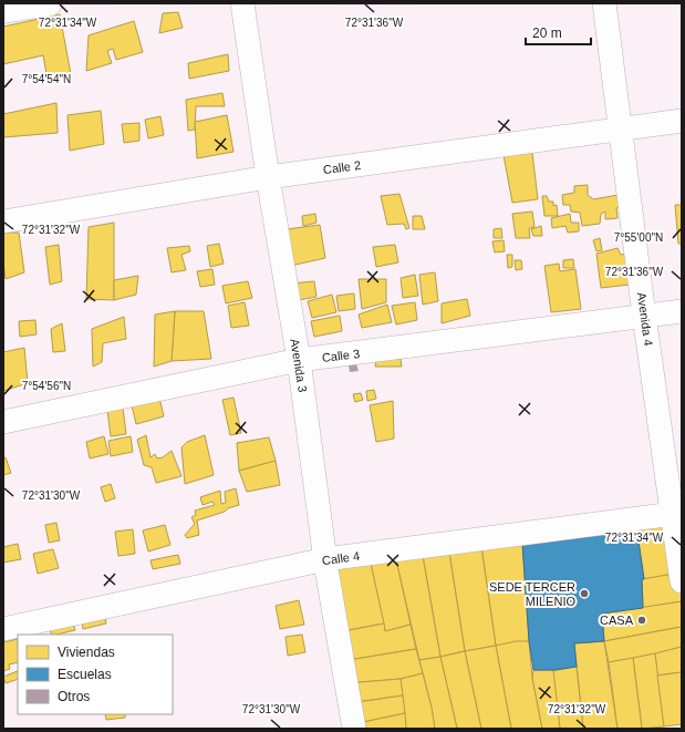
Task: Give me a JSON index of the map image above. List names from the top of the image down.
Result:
{
  "streets": {
    "street": [
      "Calle 2",
      "Avenida 4",
      "Calle 3",
      "Avenida 3",
      "Calle 4"
    ]
  },
  "crossings": [
    ["Calle 2", "Avenida 4"],
    ["Calle 2", "Avenida 3"],
    ["Avenida 4", "Calle 3"],
    ["Avenida 4", "Calle 4"],
    ["Calle 3", "Avenida 3"],
    ["Avenida 3", "Calle 4"]
  ],
  "places": ["SEDE TERCER MILENIO", "CASA"],
  "legend": ["Viviendas", "Escuelas", "Otros"],
  "scale_bar": "20 m",
  "coordinates": [
    "72°31'34\"W",
    "72°31'36\"W",
    "7°54'54\"N",
    "72°31'32\"W",
    "7°55'00\"N",
    "7°54'56\"N",
    "72°31'30\"W"
  ]
}
